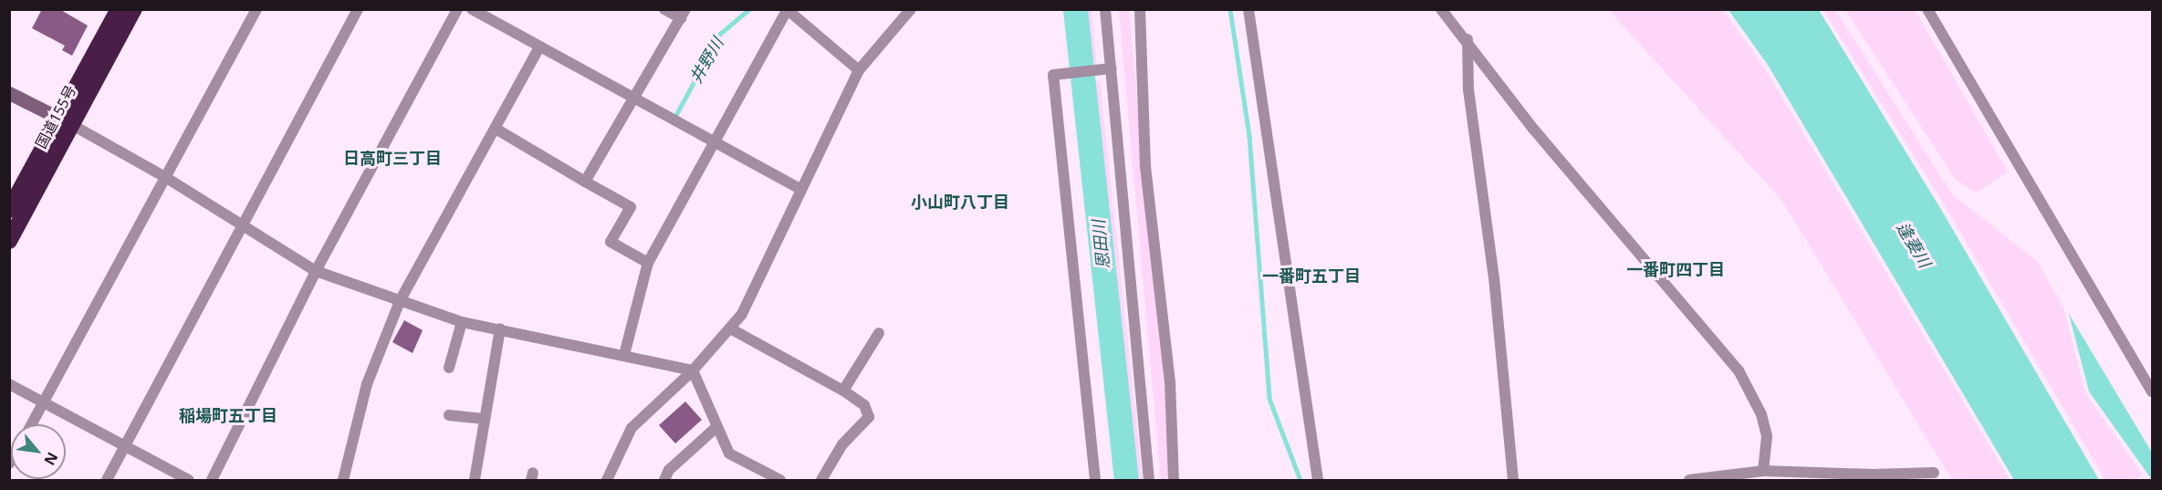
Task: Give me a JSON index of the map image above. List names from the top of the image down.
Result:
{
  "streets": {
    "highway": ["国道155号"]
  },
  "districts": [
    "日高町三丁目",
    "小山町八丁目",
    "一番町四丁目",
    "一番町五丁目",
    "稲場町五丁目"
  ],
  "water": ["井野川", "恩田川", "逢妻川"],
  "north": "bottom right"
}
